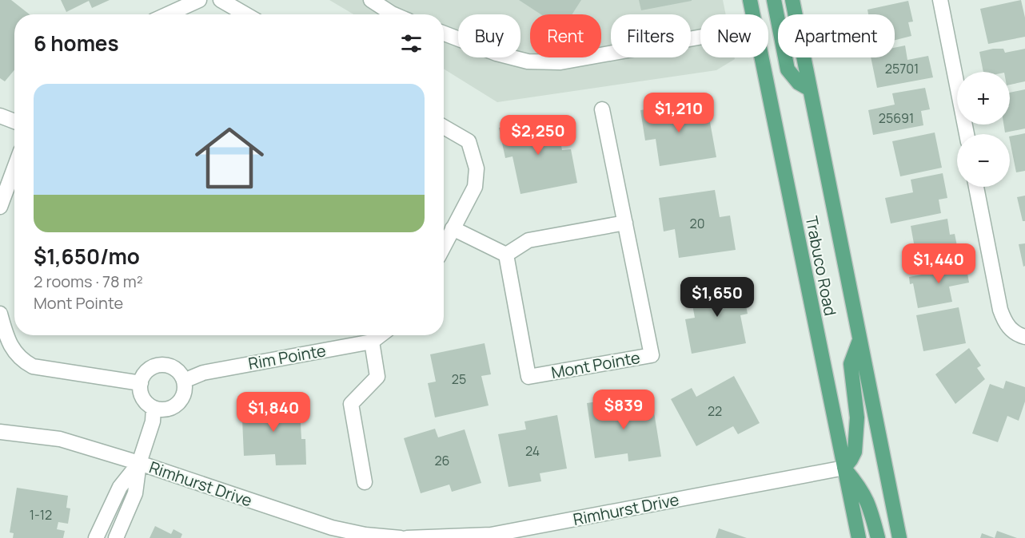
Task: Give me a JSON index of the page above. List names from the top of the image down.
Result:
{
  "streets": {
    "main road": ["Trabuco Road"],
    "street": ["Rim Pointe", "Mont Pointe", "Rimhurst Drive"]
  },
  "crossings": [
    ["Trabuco Road", "Rimhurst Drive"]
  ],
  "house_numbers": [
    "25701",
    "25691",
    "20",
    "25",
    "22",
    "24",
    "26",
    "1-12"
  ],
  "page": {
    "chip": [
      "Buy",
      "Rent",
      "Filters",
      "New",
      "Apartment"
    ],
    "heading": "6 homes",
    "map_buttons": ["+", "−"],
    "list": [
      {
        "name": "$1,650/mo",
        "note": "2 rooms · 78 m² · Mont Pointe"
      }
    ],
    "price": [
      "$1,210",
      "$2,250",
      "$1,440",
      "$1,650",
      "$839",
      "$1,840"
    ]
  }
}
